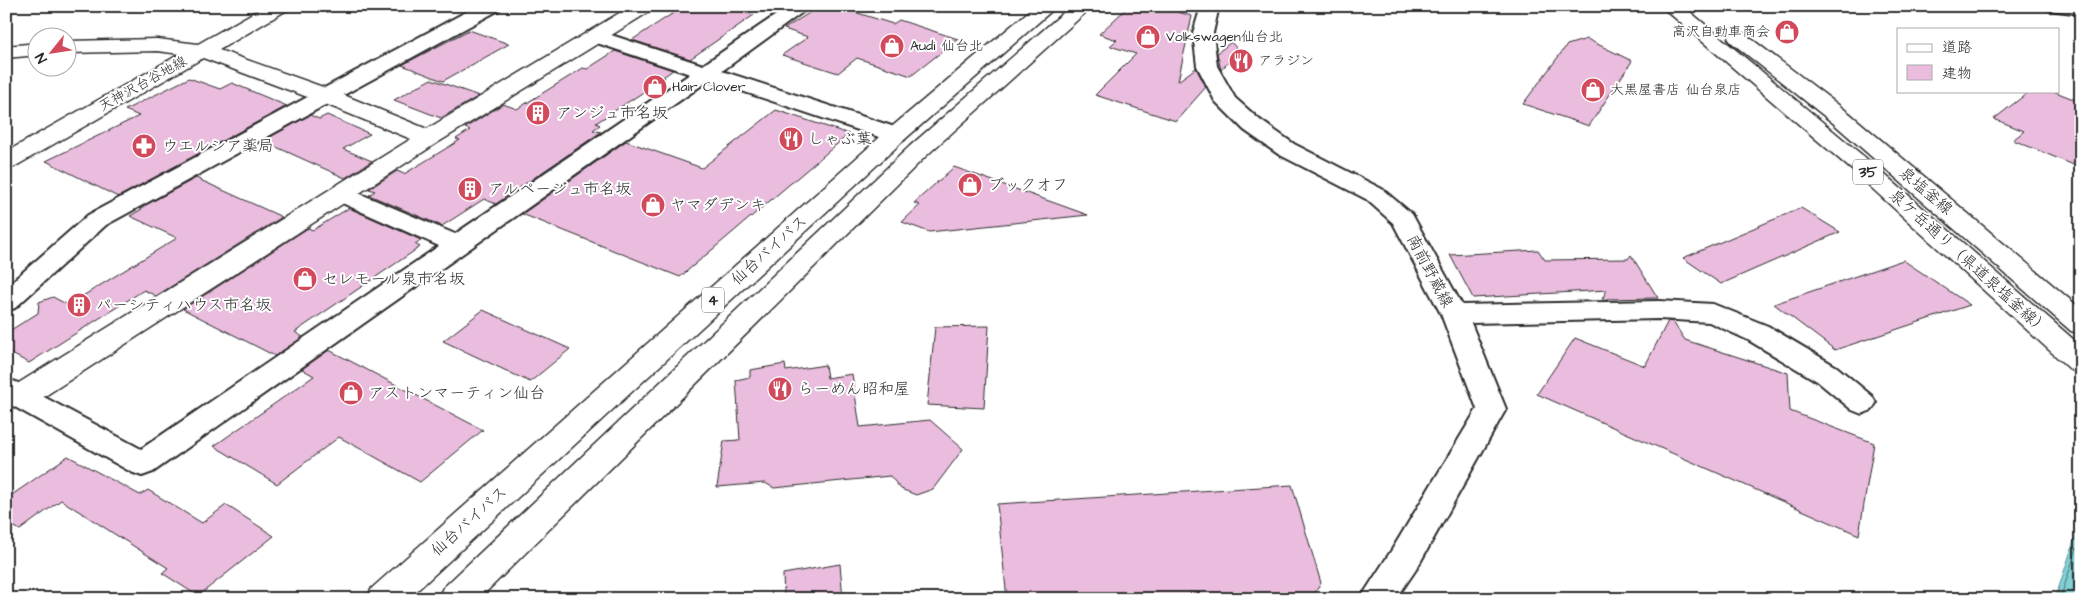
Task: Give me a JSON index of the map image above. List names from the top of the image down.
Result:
{
  "streets": {
    "main road": [
      "天神沢台谷地線",
      "35",
      "泉塩釜線",
      "仙台バイパス",
      "泉ケ岳通り（県道泉塩釜線）",
      "4"
    ],
    "street": ["南前野蔵線"]
  },
  "places": {
    "shop": [
      "高沢自動車商会",
      "Volkswagen仙台北",
      "Audi 仙台北",
      "Hair Clover",
      "大黒屋書店 仙台泉店",
      "ブックオフ",
      "ヤマダデンキ",
      "セレモール泉市名坂",
      "アストンマーティン仙台"
    ],
    "restaurant": ["アラジン", "しゃぶ葉", "らーめん昭和屋"],
    "building": ["アンジュ市名坂", "アルページュ市名坂", "パーシティハウス市名坂"],
    "pharmacy": ["ウエルシア薬局"]
  },
  "legend": ["道路", "建物"],
  "north": "bottom left"
}
